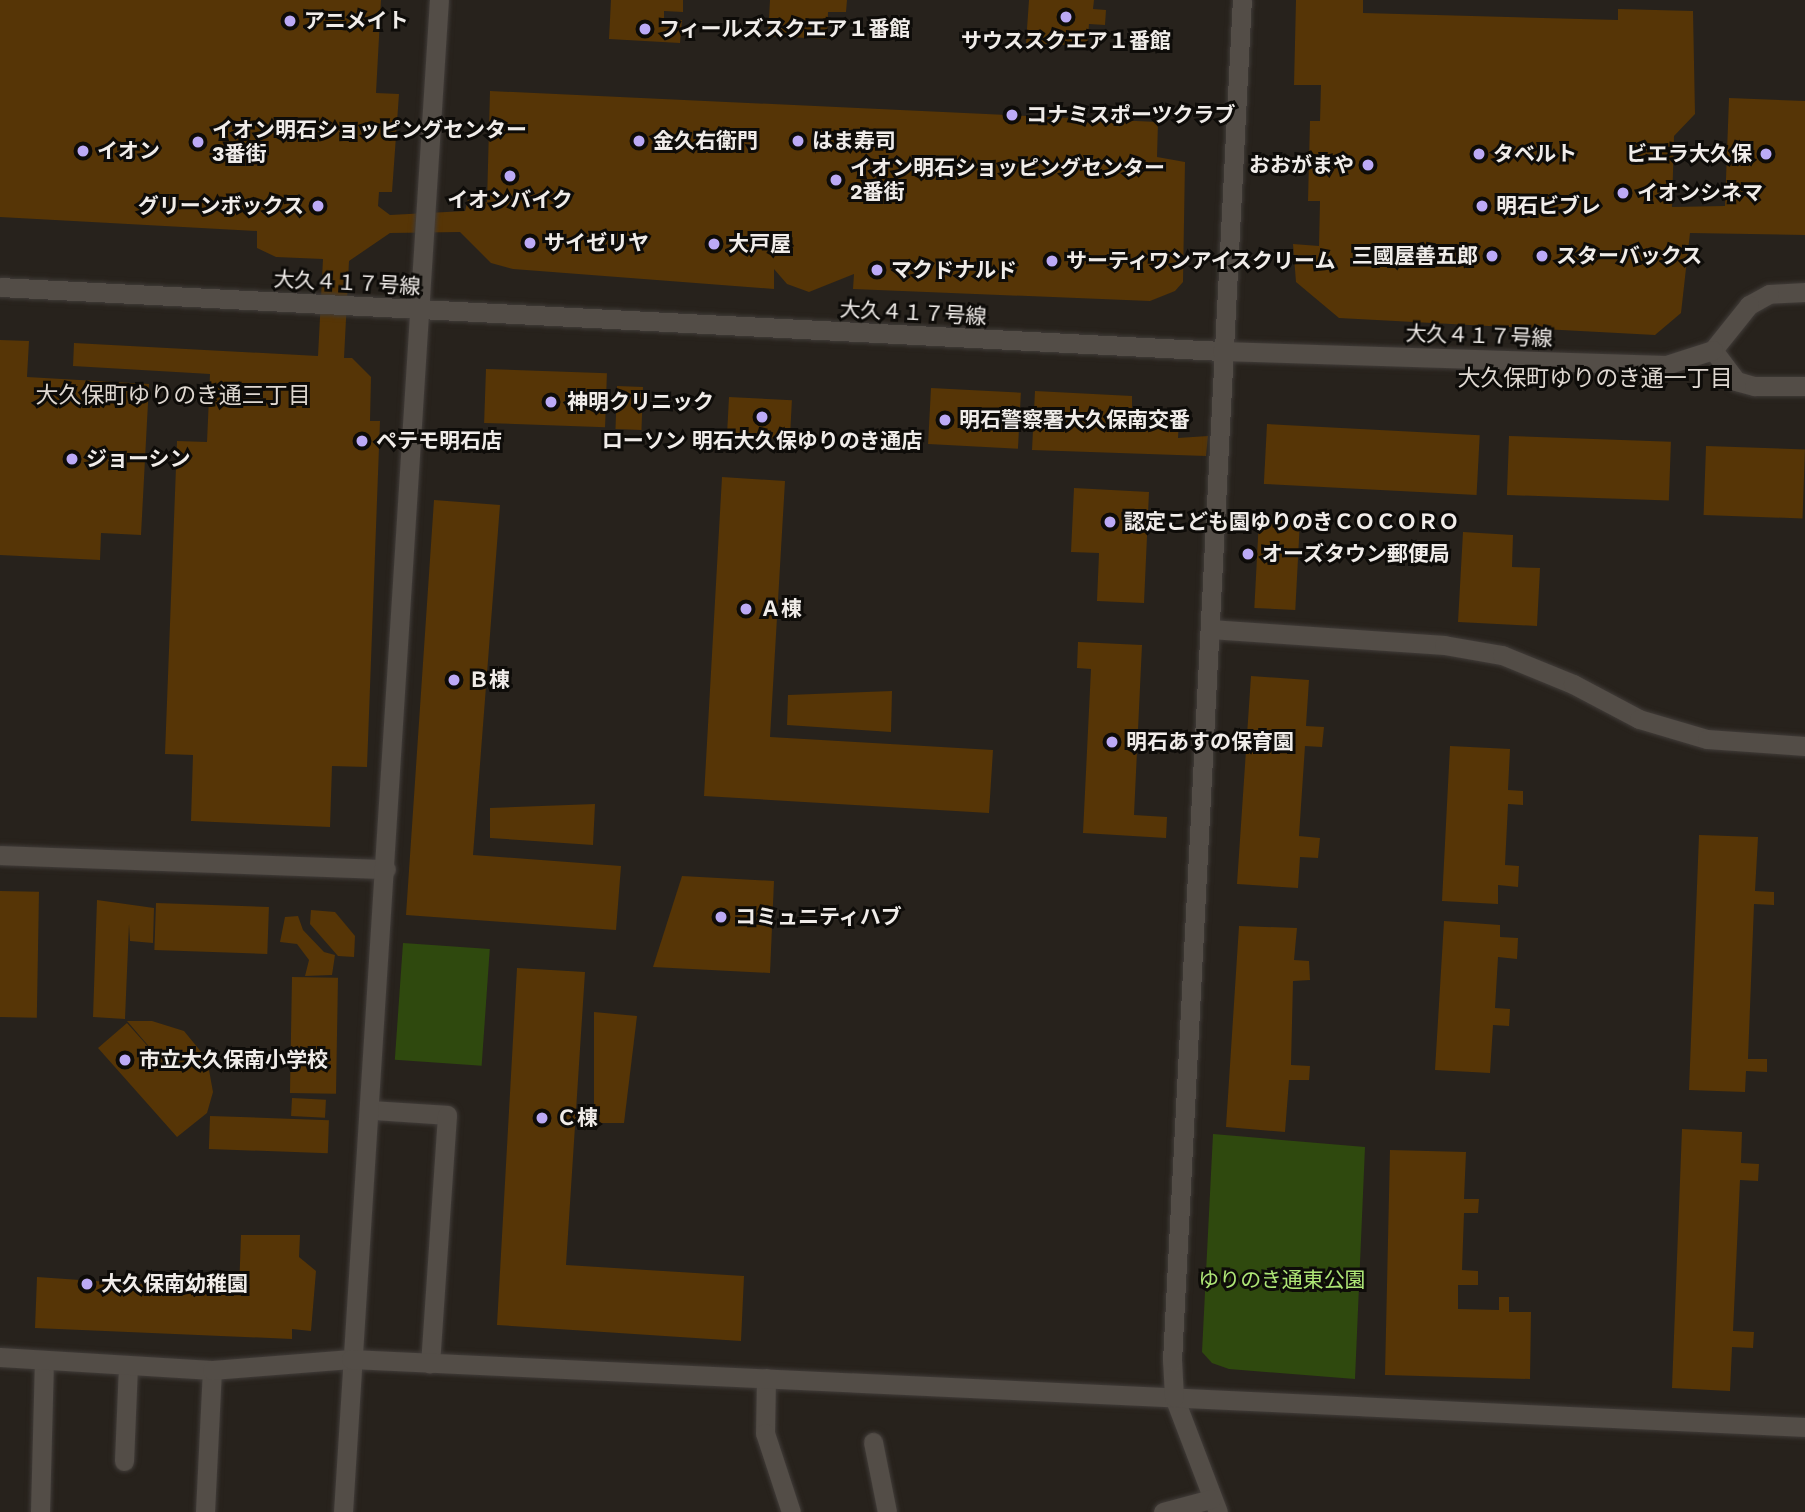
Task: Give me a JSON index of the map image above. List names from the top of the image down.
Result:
{
  "streets": {
    "street": ["大久４１７号線"]
  },
  "districts": ["大久保町ゆりのき通一丁目", "大久保町ゆりのき通三丁目"],
  "parks": ["ゆりのき通東公園"],
  "places": [
    "サウススクエア１番館",
    "アニメイト",
    "フィールズスクエア１番館",
    "コナミスポーツクラブ",
    "金久右衛門",
    "はま寿司",
    "イオン明石ショッピングセンター 3番街",
    "イオン",
    "タベルト",
    "ビエラ大久保",
    "おおがまや",
    "イオンバイク",
    "イオン明石ショッピングセンター 2番街",
    "イオンシネマ",
    "グリーンボックス",
    "明石ビブレ",
    "サイゼリヤ",
    "大戸屋",
    "三國屋善五郎",
    "スターバックス",
    "サーティワンアイスクリーム",
    "マクドナルド",
    "神明クリニック",
    "ローソン 明石大久保ゆりのき通店",
    "明石警察署大久保南交番",
    "ペテモ明石店",
    "ジョーシン",
    "認定こども園ゆりのきＣＯＣＯＲＯ",
    "オーズタウン郵便局",
    "Ａ棟",
    "Ｂ棟",
    "明石あすの保育園",
    "コミュニティハブ",
    "市立大久保南小学校",
    "Ｃ棟",
    "大久保南幼稚園"
  ]
}
